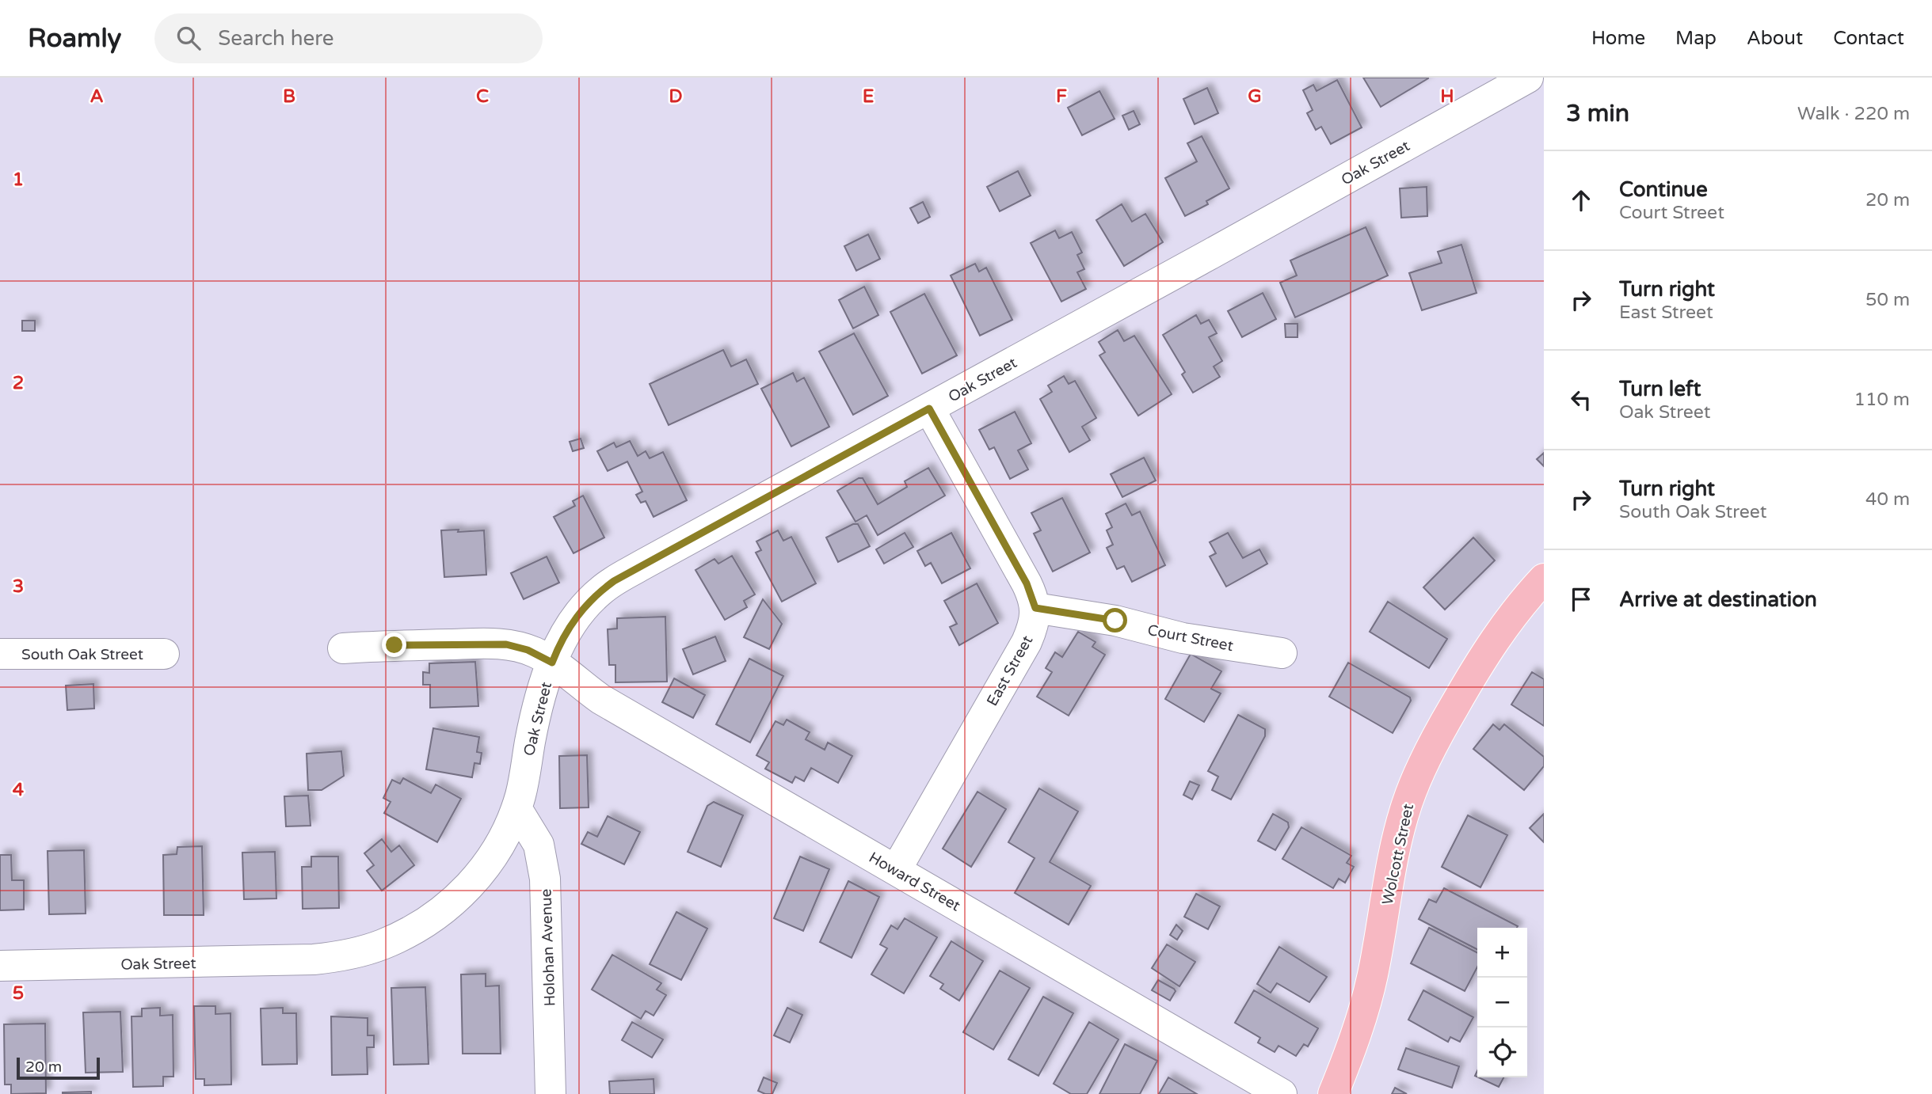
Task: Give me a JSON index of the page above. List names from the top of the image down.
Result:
{
  "streets": {
    "main road": ["Wolcott Street"],
    "street": [
      "Oak Street",
      "Court Street",
      "South Oak Street",
      "East Street",
      "Howard Street",
      "Holohan Avenue"
    ]
  },
  "crossings": [
    ["Oak Street", "Howard Street"],
    ["Oak Street", "Holohan Avenue"],
    ["Court Street", "East Street"],
    ["East Street", "Howard Street"]
  ],
  "scale_bar": "20 m",
  "page": {
    "header": "Roamly",
    "search": "Search here",
    "nav": [
      "Home",
      "Map",
      "About",
      "Contact"
    ],
    "heading": ["3 min", "Walk · 220 m"],
    "list": [
      ["Continue", "Court Street", "20 m"],
      ["Turn right", "East Street", "50 m"],
      ["Turn left", "Oak Street", "110 m"],
      ["Turn right", "South Oak Street", "40 m"],
      "Arrive at destination"
    ],
    "map_buttons": ["+", "−"],
    "scale": "20 m"
  },
  "grid": {
    "columns": [
      "A",
      "B",
      "C",
      "D",
      "E",
      "F",
      "G",
      "H"
    ],
    "rows": [
      "1",
      "2",
      "3",
      "4",
      "5"
    ]
  }
}
